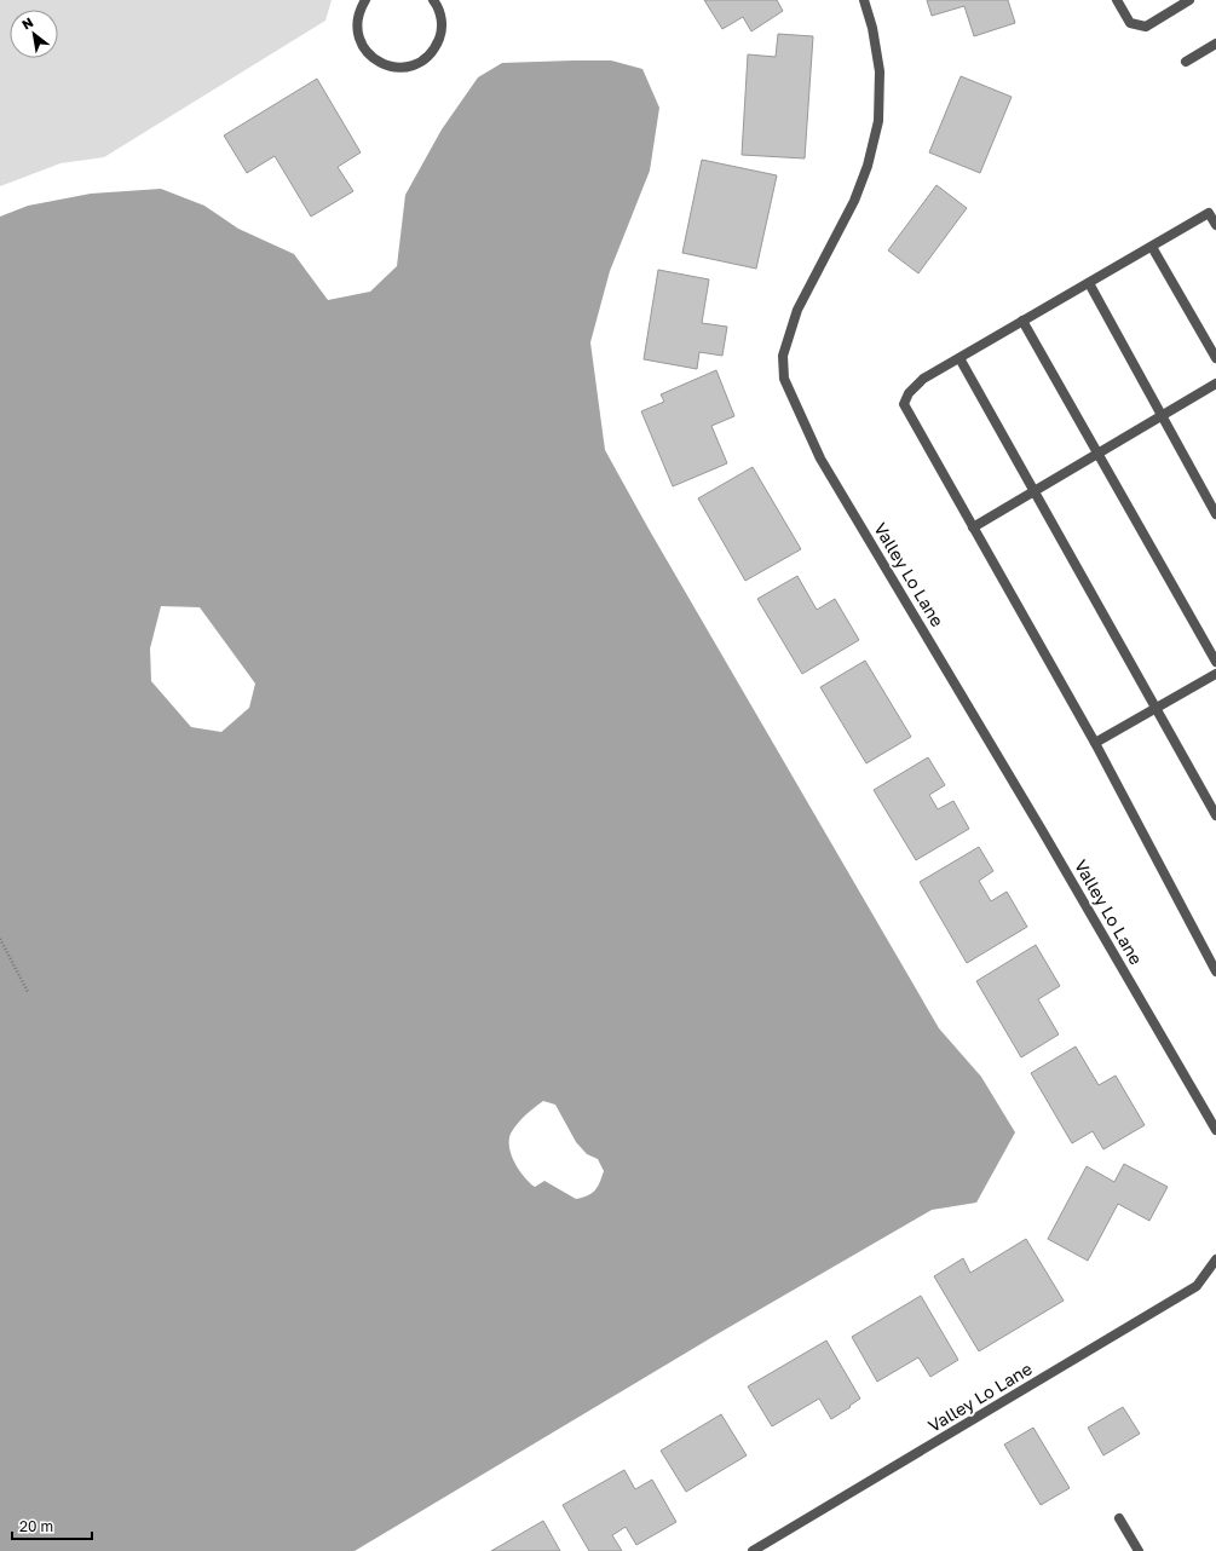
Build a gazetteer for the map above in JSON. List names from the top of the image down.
{
  "streets": {
    "street": ["Valley Lo Lane"]
  },
  "scale_bar": "20 m",
  "north": "top left"
}
